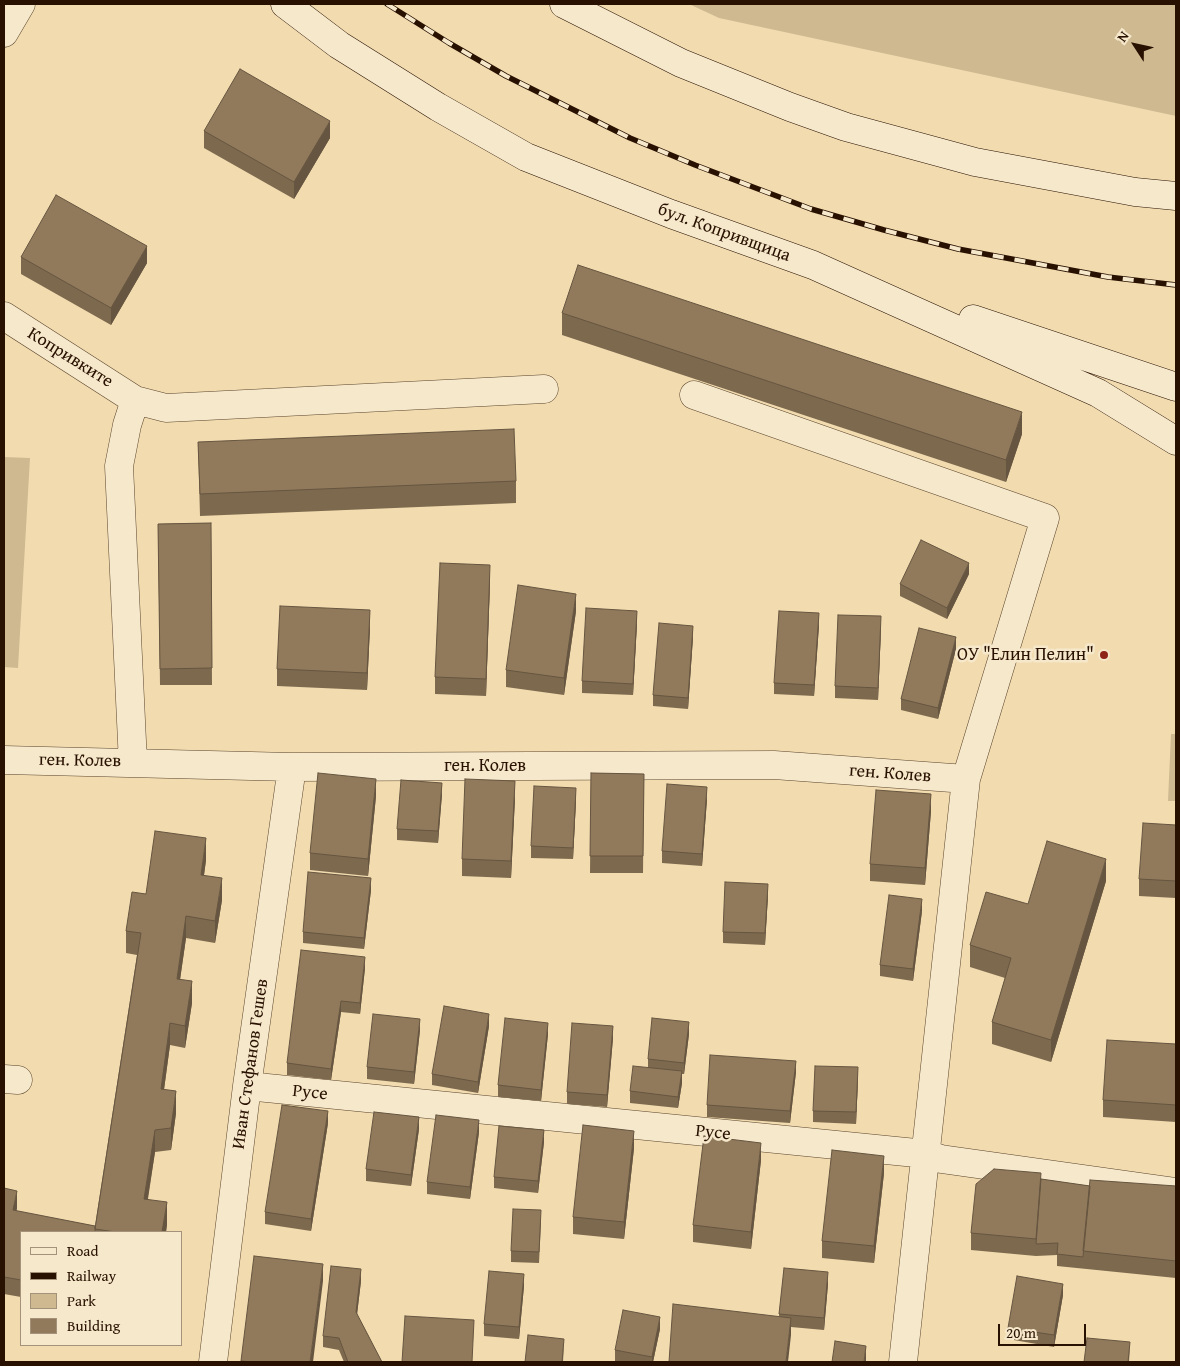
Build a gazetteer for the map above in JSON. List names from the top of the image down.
{
  "streets": {
    "street": [
      "бул. Копривщица",
      "Копривките",
      "ген. Колев",
      "Иван Стефанов Гешев",
      "Русе"
    ]
  },
  "crossings": [
    ["ген. Колев", "Иван Стефанов Гешев"],
    ["Иван Стефанов Гешев", "Русе"]
  ],
  "places": ["ОУ \"Елин Пелин\""],
  "legend": [
    "Road",
    "Railway",
    "Park",
    "Building"
  ],
  "scale_bar": "20 m",
  "north": "top left"
}
